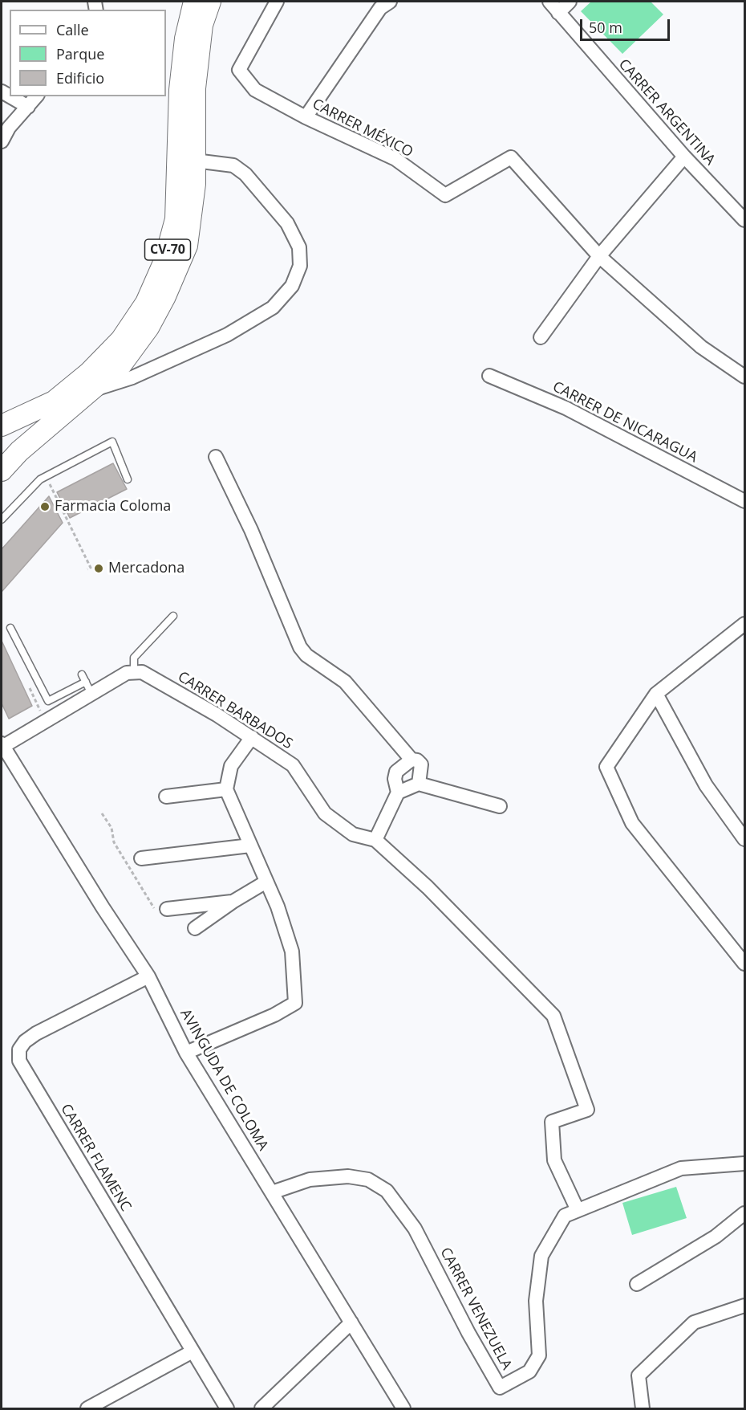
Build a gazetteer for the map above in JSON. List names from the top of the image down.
{
  "streets": {
    "main road": ["CV-70"],
    "street": [
      "CARRER ARGENTINA",
      "CARRER MÉXICO",
      "CARRER DE NICARAGUA",
      "CARRER BARBADOS",
      "AVINGUDA DE COLOMA",
      "CARRER FLAMENC",
      "CARRER VENEZUELA"
    ]
  },
  "crossings": [
    ["AVINGUDA DE COLOMA", "CARRER FLAMENC"],
    ["AVINGUDA DE COLOMA", "CARRER VENEZUELA"]
  ],
  "places": ["Farmacia Coloma", "Mercadona"],
  "legend": ["Calle", "Parque", "Edificio"],
  "scale_bar": "50 m"
}
